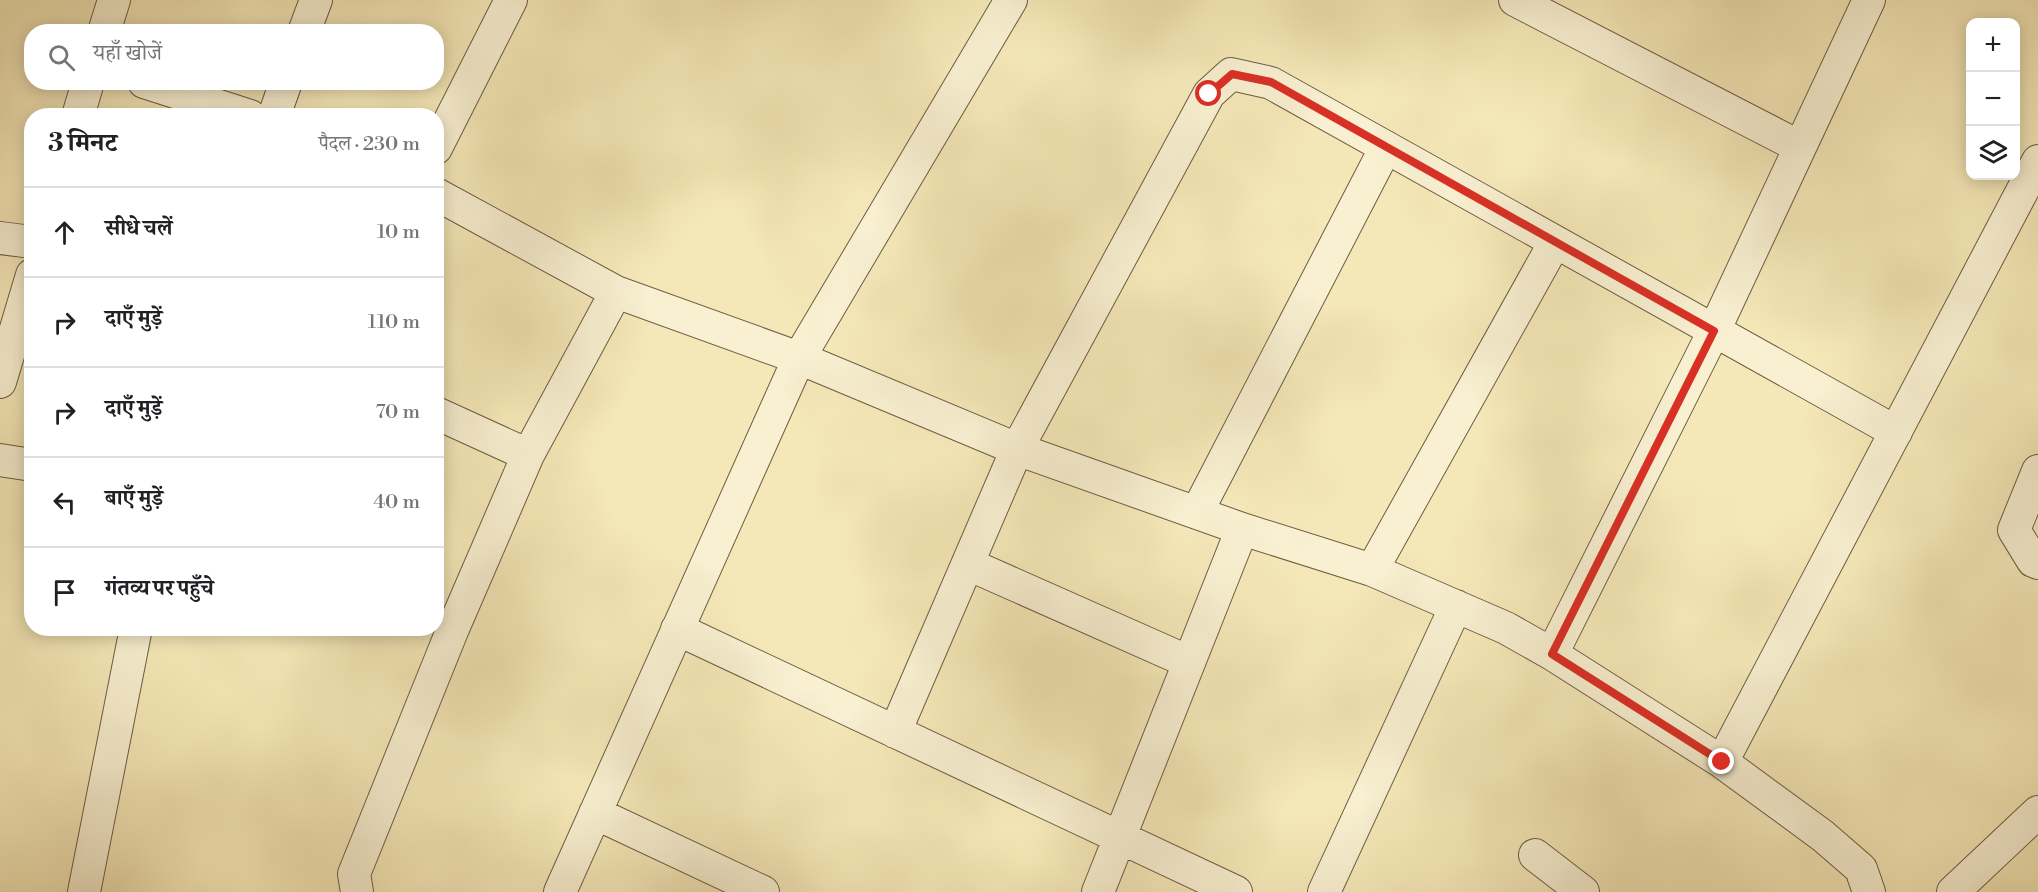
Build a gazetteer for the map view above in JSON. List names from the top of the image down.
{
  "page": {
    "map_buttons": ["+", "−"],
    "search": "यहाँ खोजें",
    "heading": ["3 मिनट", "पैदल · 230 m"],
    "list": [
      ["सीधे चलें", "10 m"],
      ["दाएँ मुड़ें", "110 m"],
      ["दाएँ मुड़ें", "70 m"],
      ["बाएँ मुड़ें", "40 m"],
      "गंतव्य पर पहुँचे"
    ]
  }
}
